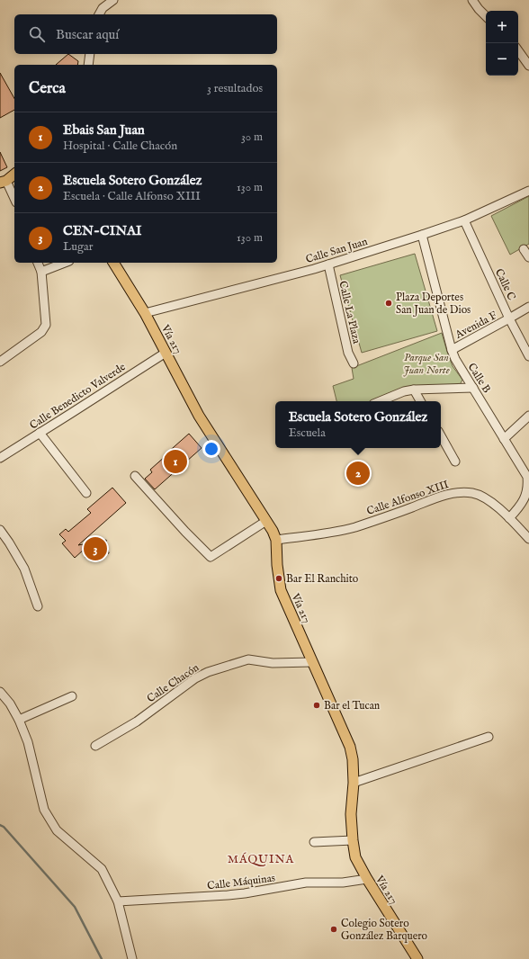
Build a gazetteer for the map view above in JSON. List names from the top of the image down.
{
  "streets": {
    "main road": ["Vía 217"],
    "street": [
      "Calle San Juan",
      "Calle C",
      "Calle La Plaza",
      "Avenida F",
      "Calle B",
      "Calle Benedicto Valverde",
      "Calle Alfonso XIII",
      "Calle Chacón",
      "Calle Máquinas"
    ]
  },
  "crossings": [
    ["Calle San Juan", "Calle C"],
    ["Calle San Juan", "Calle La Plaza"],
    ["Calle San Juan", "Vía 217"],
    ["Calle San Juan", "Calle B"],
    ["Calle C", "Avenida F"],
    ["Avenida F", "Calle B"],
    ["Vía 217", "Calle Benedicto Valverde"],
    ["Vía 217", "Calle Alfonso XIII"],
    ["Vía 217", "Calle Chacón"],
    ["Vía 217", "Calle Máquinas"],
    ["Calle B", "Calle Alfonso XIII"]
  ],
  "districts": ["MÁQUINA"],
  "parks": ["Parque San Juan Norte"],
  "places": [
    "Plaza Deportes San Juan de Dios",
    "Bar El Ranchito",
    "Bar el Tucan",
    "Colegio Sotero González Barquero"
  ],
  "page": {
    "map_buttons": ["+", "−"],
    "search": "Buscar aquí",
    "heading": ["Cerca", "3 resultados"],
    "list": [
      {
        "mark": "1",
        "name": "Ebais San Juan",
        "note": "Hospital · Calle Chacón",
        "value": "30 m"
      },
      {
        "mark": "2",
        "name": "Escuela Sotero González",
        "note": "Escuela · Calle Alfonso XIII",
        "value": "130 m"
      },
      {
        "mark": "3",
        "name": "CEN-CINAI",
        "note": "Lugar",
        "value": "130 m"
      }
    ],
    "popup": ["Escuela Sotero González", "Escuela"],
    "pins": ["1", "2", "3"]
  }
}
